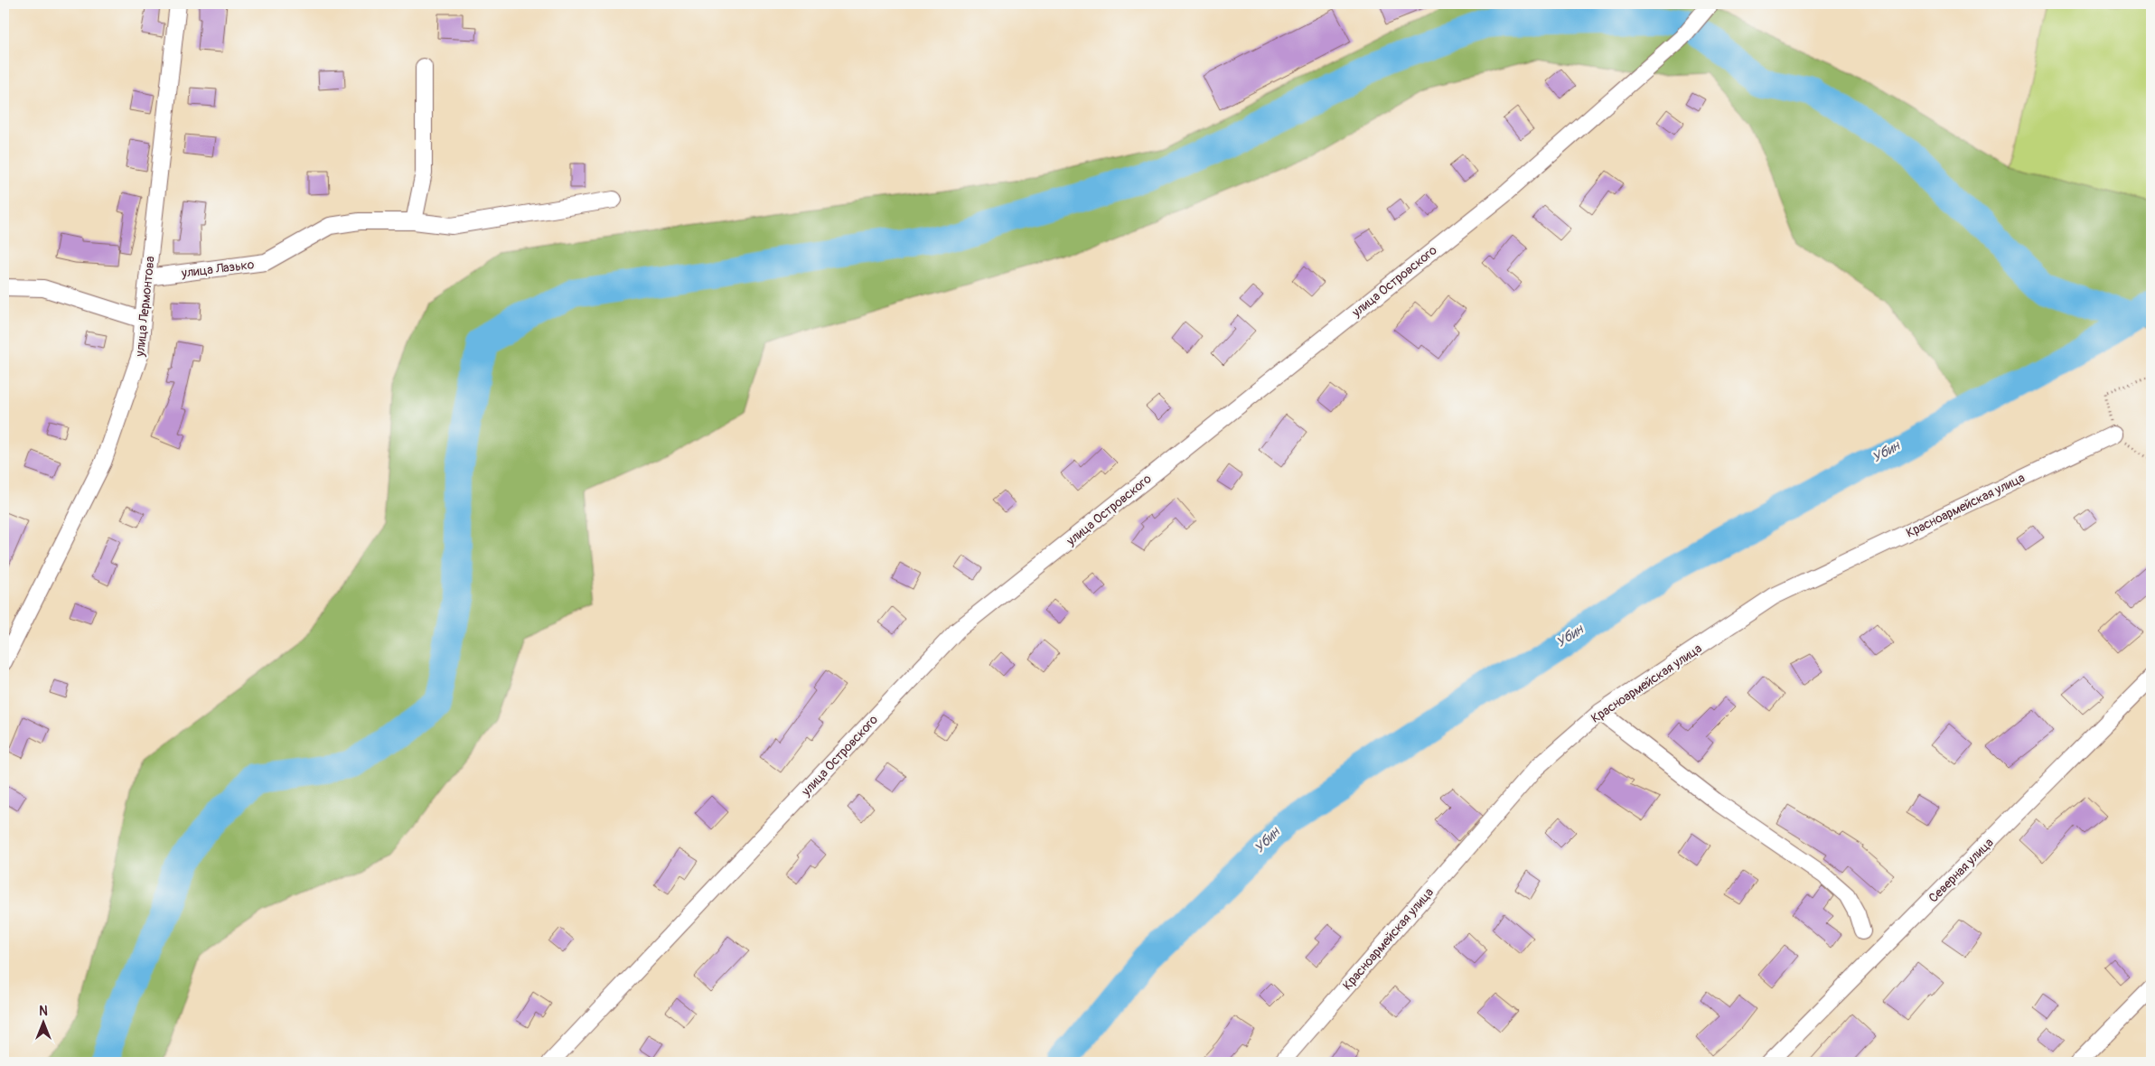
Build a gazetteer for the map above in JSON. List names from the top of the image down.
{
  "streets": {
    "street": [
      "улица Лазько",
      "улица Островского",
      "улица Лермонтова",
      "Красноармейская улица",
      "Северная улица"
    ]
  },
  "crossings": [
    ["улица Лазько", "улица Лермонтова"]
  ],
  "water": ["Убин"],
  "north": "top"
}
